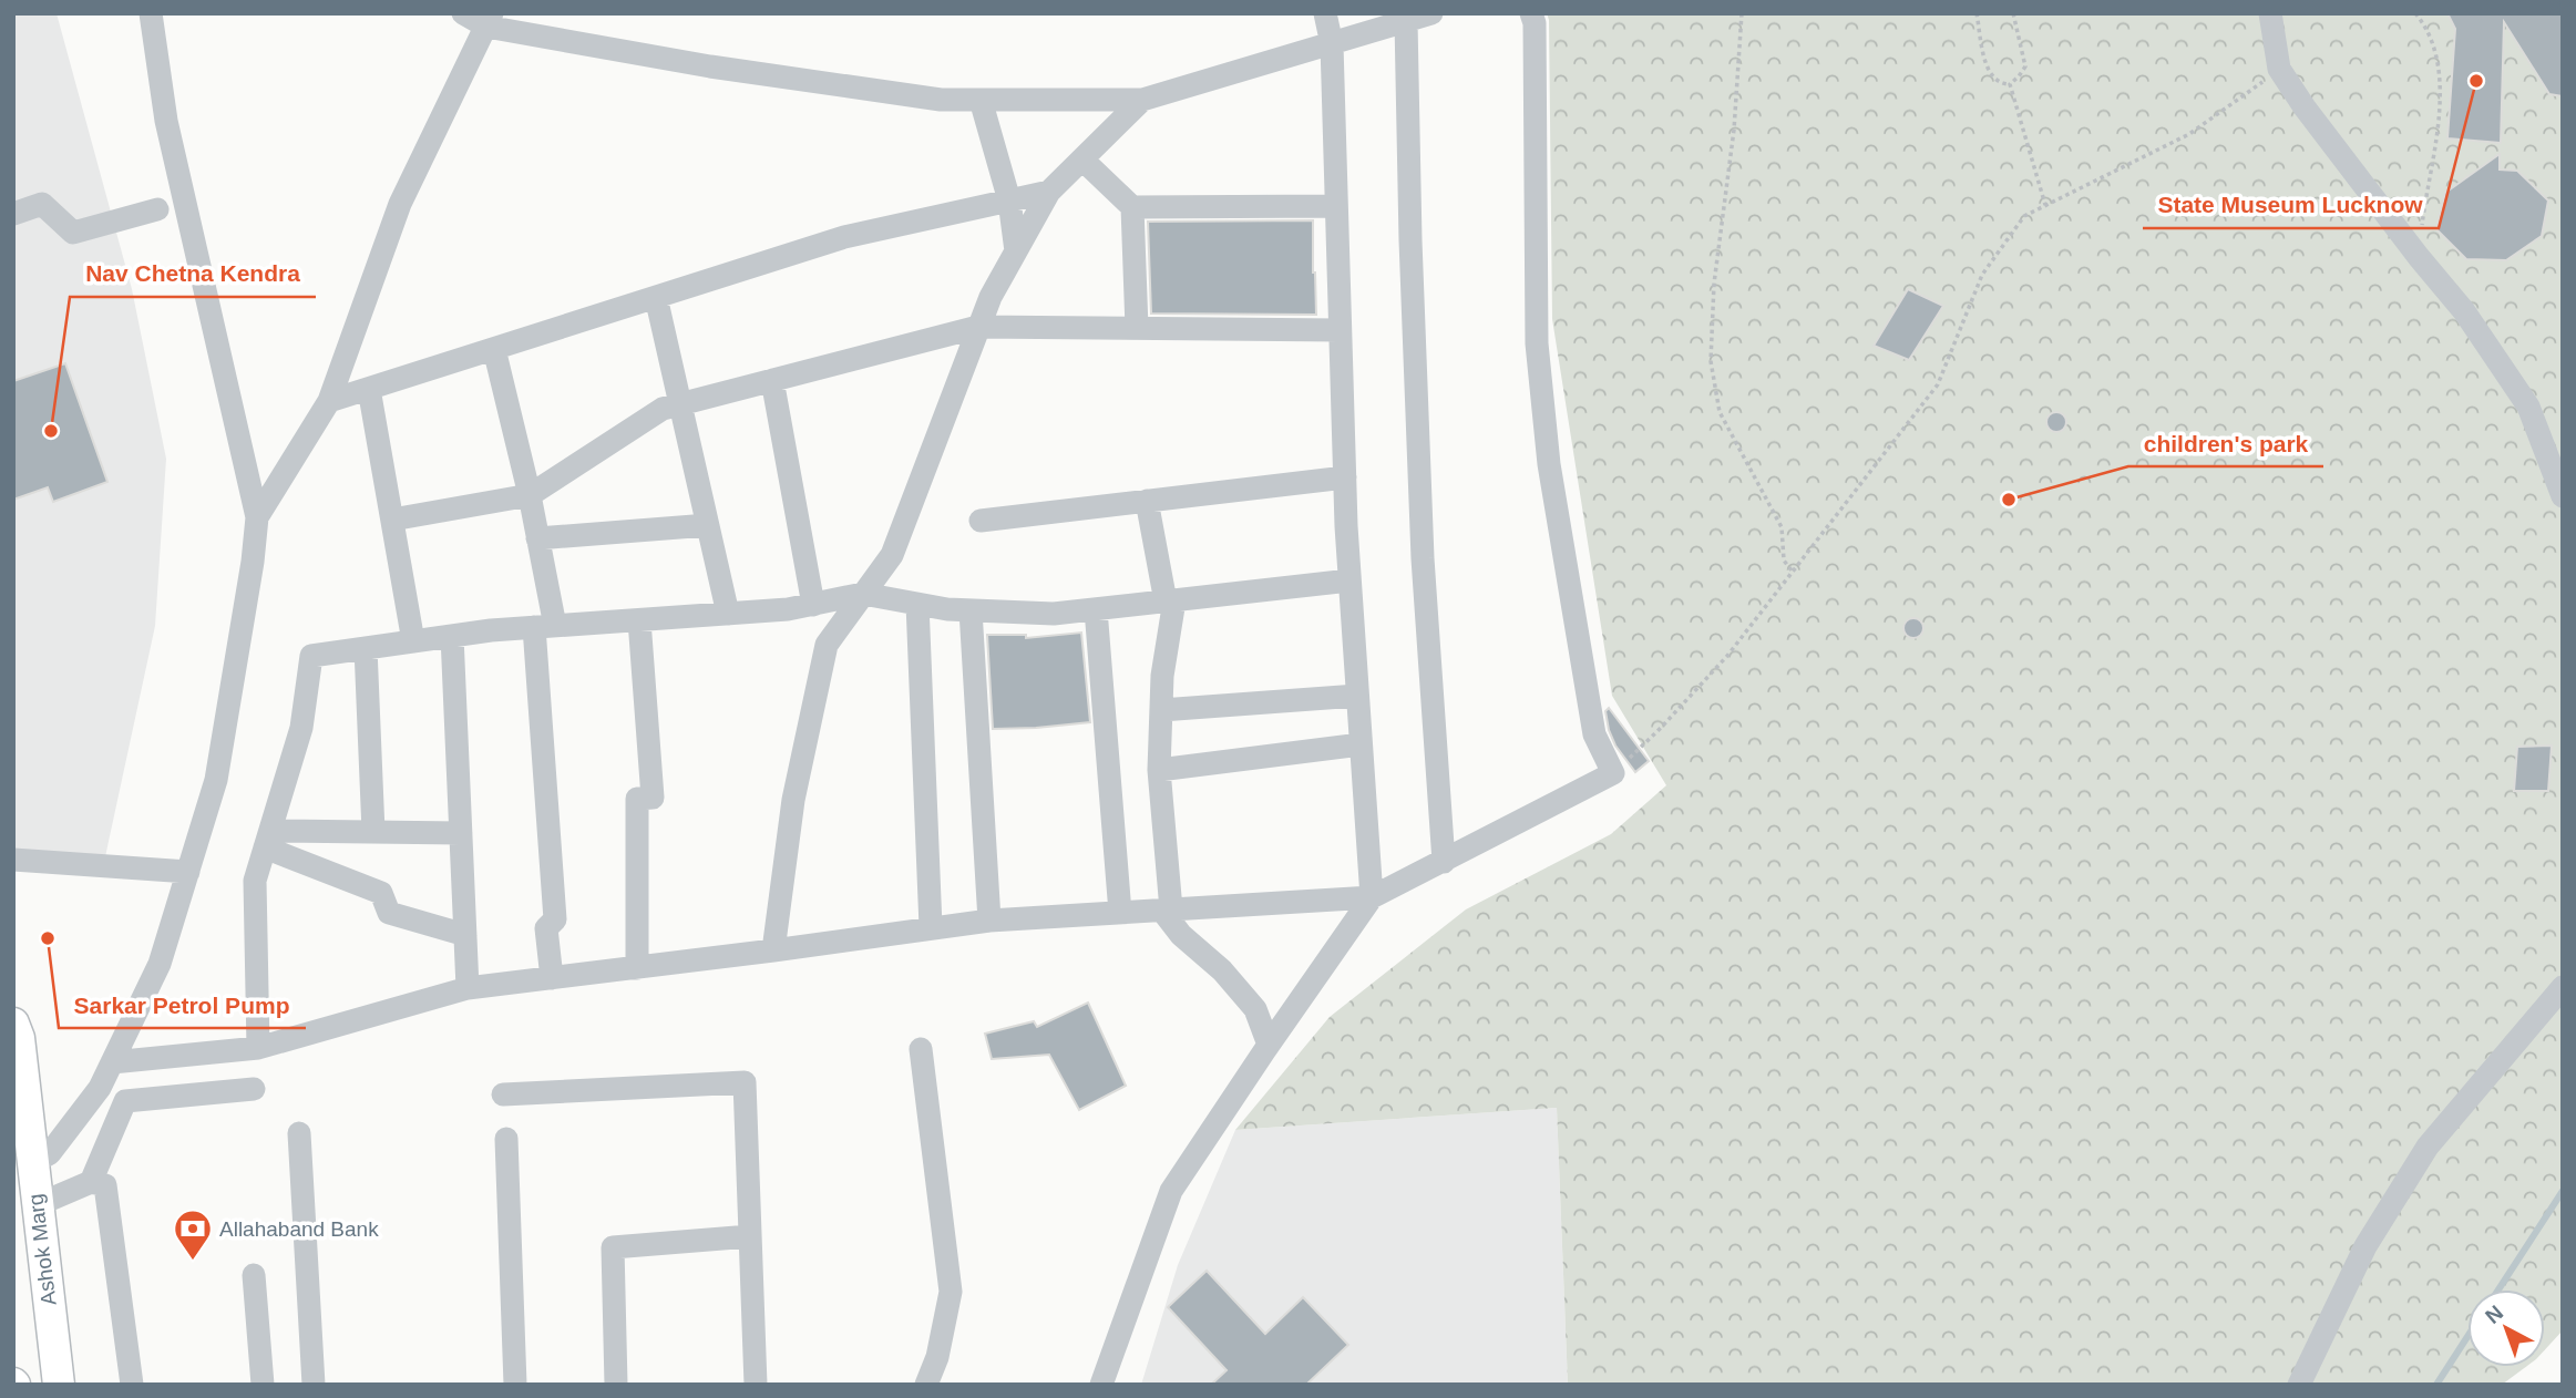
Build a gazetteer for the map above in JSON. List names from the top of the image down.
{
  "streets": {
    "main road": ["Ashok Marg"]
  },
  "places": {
    "other": [
      "State Museum Lucknow",
      "Nav Chetna Kendra",
      "children's park",
      "Sarkar Petrol Pump"
    ],
    "bank": ["Allahaband Bank"]
  },
  "north": "top left"
}
